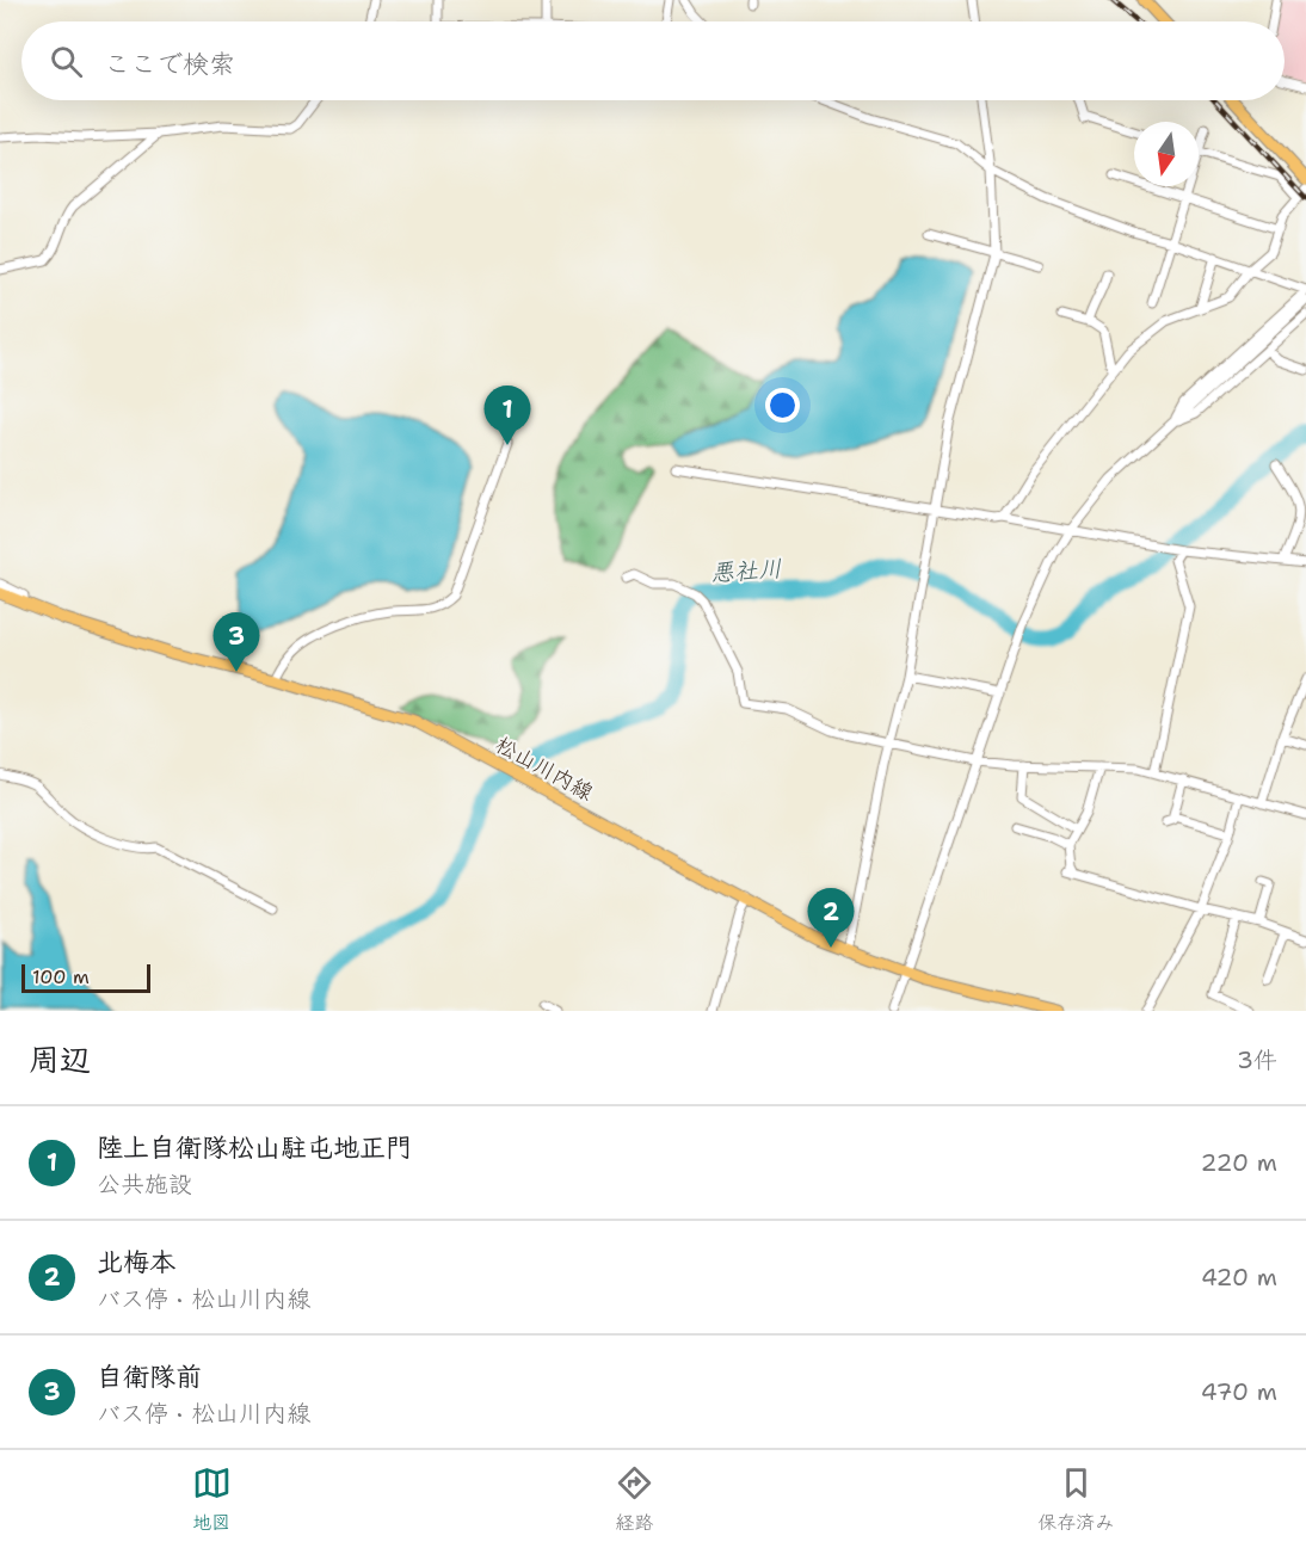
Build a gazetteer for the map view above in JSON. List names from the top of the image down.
{
  "streets": {
    "main road": ["松山川内線"]
  },
  "water": ["悪社川"],
  "scale_bar": "100 m",
  "north": "bottom",
  "page": {
    "search": "ここで検索",
    "pins": ["1", "3", "2"],
    "scale": "100 m",
    "heading": ["周辺", "3件"],
    "list": [
      {
        "mark": "1",
        "name": "陸上自衛隊松山駐屯地正門",
        "note": "公共施設",
        "value": "220 m"
      },
      {
        "mark": "2",
        "name": "北梅本",
        "note": "バス停 · 松山川内線",
        "value": "420 m"
      },
      {
        "mark": "3",
        "name": "自衛隊前",
        "note": "バス停 · 松山川内線",
        "value": "470 m"
      }
    ],
    "nav": ["地図", "経路", "保存済み"]
  }
}
